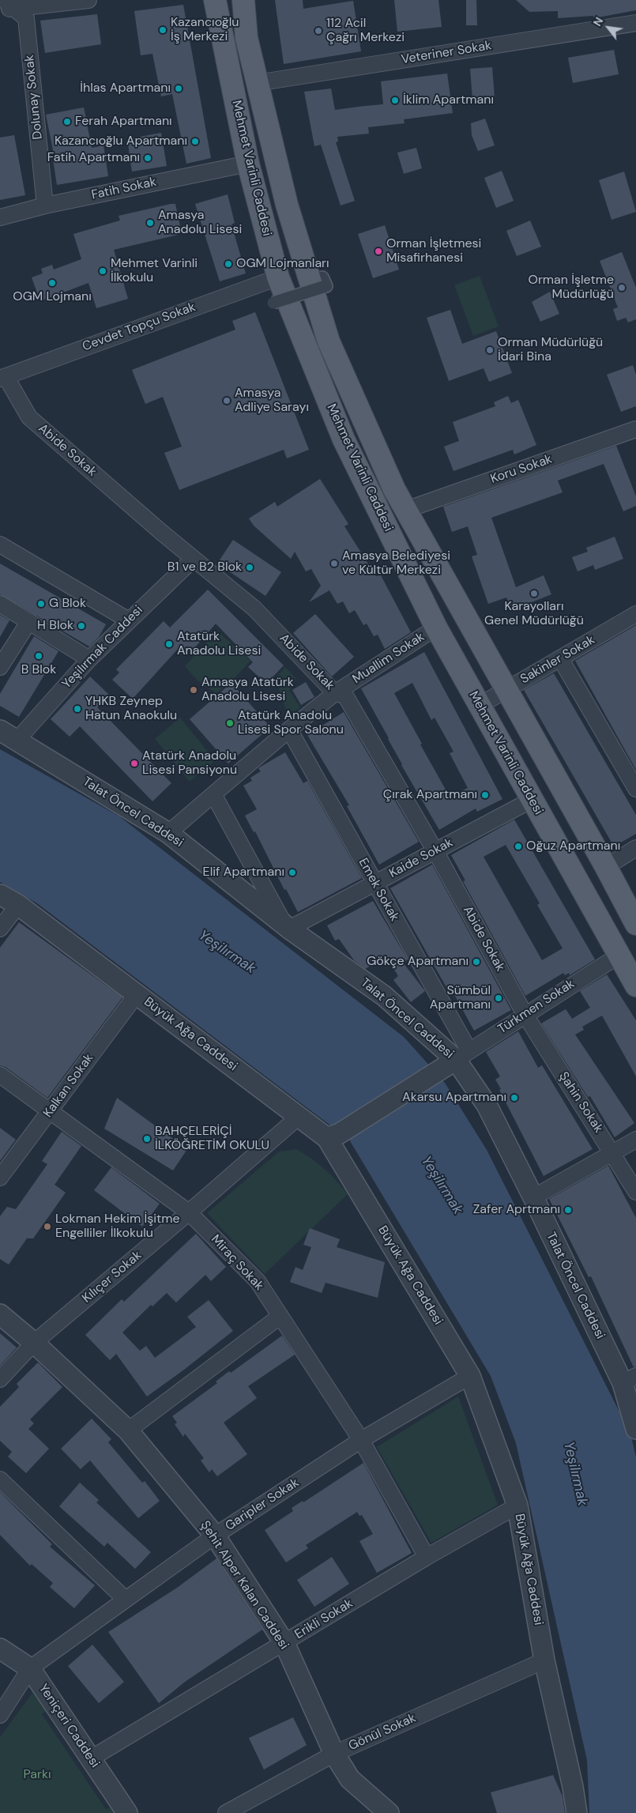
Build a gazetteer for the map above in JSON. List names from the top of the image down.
{
  "streets": {
    "main road": ["Mehmet Varinli Caddesi"],
    "street": [
      "Veteriner Sokak",
      "Dolunay Sokak",
      "Fatih Sokak",
      "Cevdet Topçu Sokak",
      "Abide Sokak",
      "Koru Sokak",
      "Yeşilırmak Caddesi",
      "Muallim Sokak",
      "Sakinler Sokak",
      "Talat Öncel Caddesi",
      "Kaide Sokak",
      "Emek Sokak",
      "Türkmen Sokak",
      "Büyük Ağa Caddesi",
      "Kalkan Sokak",
      "Şahin Sokak",
      "Miraç Sokak",
      "Kılıçer Sokak",
      "Garipler Sokak",
      "Şehit Alper Kalan Caddesi",
      "Erikli Sokak",
      "Yeniçeri Caddesi",
      "Gönül Sokak"
    ]
  },
  "crossings": [
    ["Veteriner Sokak", "Mehmet Varinli Caddesi"],
    ["Dolunay Sokak", "Fatih Sokak"],
    ["Mehmet Varinli Caddesi", "Fatih Sokak"],
    ["Mehmet Varinli Caddesi", "Cevdet Topçu Sokak"],
    ["Mehmet Varinli Caddesi", "Koru Sokak"],
    ["Mehmet Varinli Caddesi", "Muallim Sokak"],
    ["Mehmet Varinli Caddesi", "Sakinler Sokak"],
    ["Mehmet Varinli Caddesi", "Kaide Sokak"],
    ["Mehmet Varinli Caddesi", "Türkmen Sokak"],
    ["Cevdet Topçu Sokak", "Abide Sokak"],
    ["Abide Sokak", "Yeşilırmak Caddesi"],
    ["Abide Sokak", "Muallim Sokak"],
    ["Abide Sokak", "Kaide Sokak"],
    ["Abide Sokak", "Türkmen Sokak"],
    ["Abide Sokak", "Şahin Sokak"],
    ["Yeşilırmak Caddesi", "Talat Öncel Caddesi"],
    ["Muallim Sokak", "Talat Öncel Caddesi"],
    ["Muallim Sokak", "Emek Sokak"],
    ["Talat Öncel Caddesi", "Kaide Sokak"],
    ["Talat Öncel Caddesi", "Emek Sokak"],
    ["Talat Öncel Caddesi", "Türkmen Sokak"],
    ["Kaide Sokak", "Emek Sokak"],
    ["Emek Sokak", "Türkmen Sokak"],
    ["Türkmen Sokak", "Şahin Sokak"],
    ["Büyük Ağa Caddesi", "Kalkan Sokak"],
    ["Büyük Ağa Caddesi", "Kılıçer Sokak"],
    ["Büyük Ağa Caddesi", "Garipler Sokak"],
    ["Büyük Ağa Caddesi", "Erikli Sokak"],
    ["Büyük Ağa Caddesi", "Gönül Sokak"],
    ["Kalkan Sokak", "Miraç Sokak"],
    ["Miraç Sokak", "Kılıçer Sokak"],
    ["Miraç Sokak", "Garipler Sokak"],
    ["Miraç Sokak", "Erikli Sokak"],
    ["Kılıçer Sokak", "Şehit Alper Kalan Caddesi"],
    ["Garipler Sokak", "Şehit Alper Kalan Caddesi"],
    ["Garipler Sokak", "Yeniçeri Caddesi"],
    ["Şehit Alper Kalan Caddesi", "Erikli Sokak"],
    ["Şehit Alper Kalan Caddesi", "Gönül Sokak"],
    ["Erikli Sokak", "Yeniçeri Caddesi"]
  ],
  "water": ["Yeşilırmak"],
  "parks": ["Parkı"],
  "places": [
    "Kazancıoğlu İş Merkezi",
    "112 Acil Çağrı Merkezi",
    "İhlas Apartmanı",
    "İklim Apartmanı",
    "Ferah Apartmanı",
    "Kazancıoğlu Apartmanı",
    "Fatih Apartmanı",
    "Amasya Anadolu Lisesi",
    "Orman İşletmesi Misafirhanesi",
    "OGM Lojmanları",
    "Mehmet Varinli İlkokulu",
    "OGM Lojmanı",
    "Orman İşletme Müdürlüğü",
    "Orman Müdürlüğü İdari Bina",
    "Amasya Adliye Sarayı",
    "Amasya Belediyesi ve Kültür Merkezi",
    "B1 ve B2 Blok",
    "Karayolları Genel Müdürlüğü",
    "G Blok",
    "H Blok",
    "Atatürk Anadolu Lisesi",
    "B Blok",
    "Amasya Atatürk Anadolu Lisesi",
    "YHKB Zeynep Hatun Anaokulu",
    "Atatürk Anadolu Lisesi Spor Salonu",
    "Atatürk Anadolu Lisesi Pansiyonu",
    "Çırak Apartmanı",
    "Oğuz Apartmanı",
    "Elif Apartmanı",
    "Gökçe Apartmanı",
    "Sümbül Apartmanı",
    "Akarsu Apartmanı",
    "BAHÇELERİÇİ İLKÖĞRETİM OKULU",
    "Zafer Aprtmanı",
    "Lokman Hekim İşitme Engelliler İlkokulu"
  ],
  "north": "top left"
}
